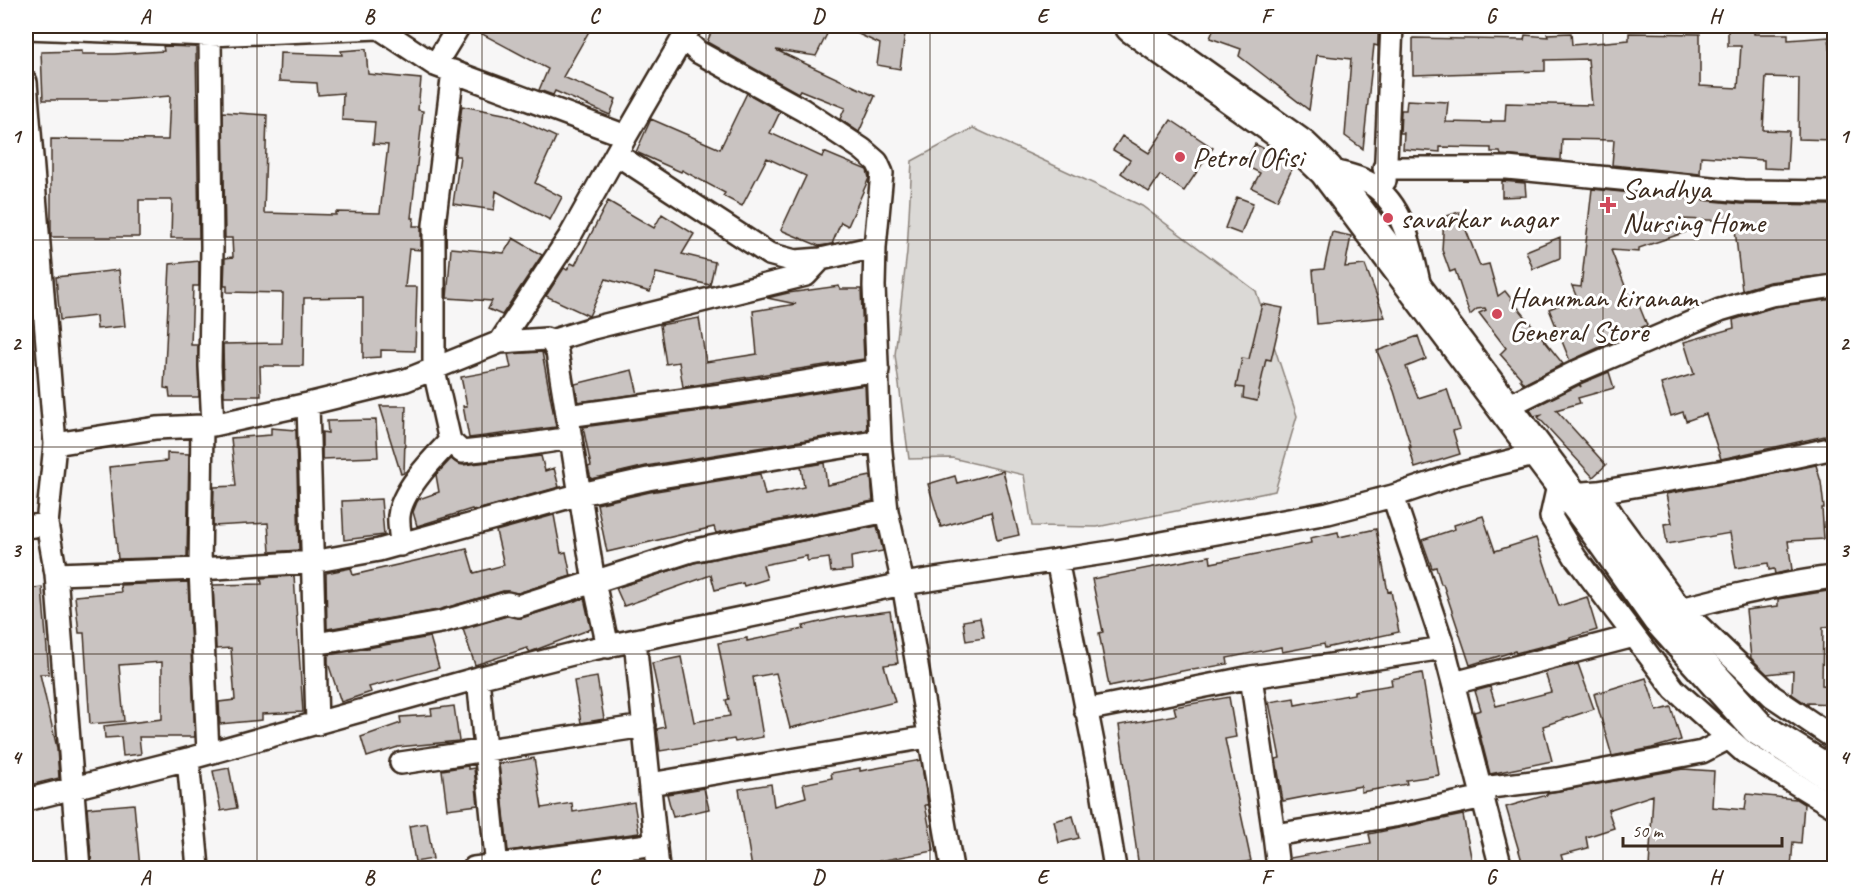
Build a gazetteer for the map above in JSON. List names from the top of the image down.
{
  "places": {
    "other": ["Petrol Ofisi", "savarkar nagar", "Hanuman kiranam General Store"],
    "health": ["Sandhya Nursing Home"]
  },
  "scale_bar": "50 m",
  "grid": {
    "columns": [
      "A",
      "B",
      "C",
      "D",
      "E",
      "F",
      "G",
      "H"
    ],
    "rows": [
      "1",
      "2",
      "3",
      "4"
    ]
  }
}
